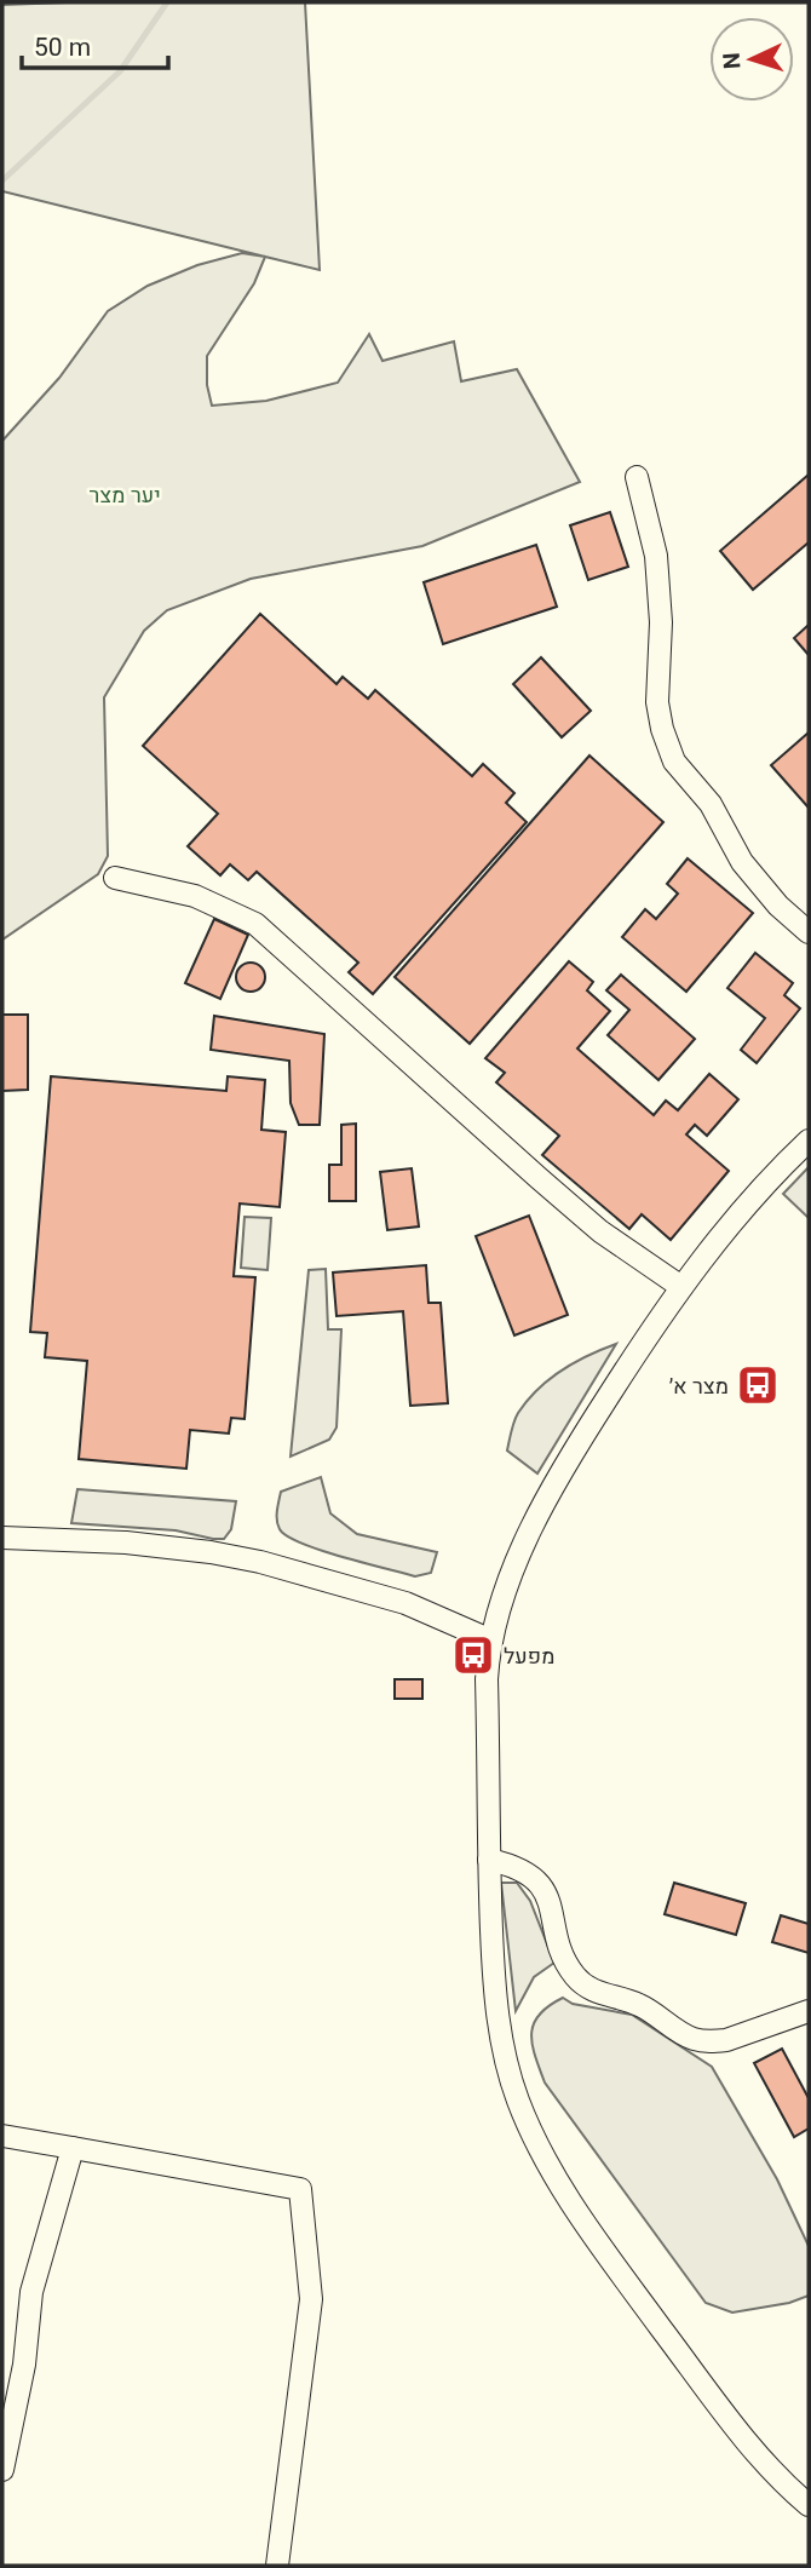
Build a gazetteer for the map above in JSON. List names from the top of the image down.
{
  "parks": ["יער מצר"],
  "places": {
    "bus stop": ["מצר א׳", "מפעל"]
  },
  "scale_bar": "50 m",
  "north": "left"
}
